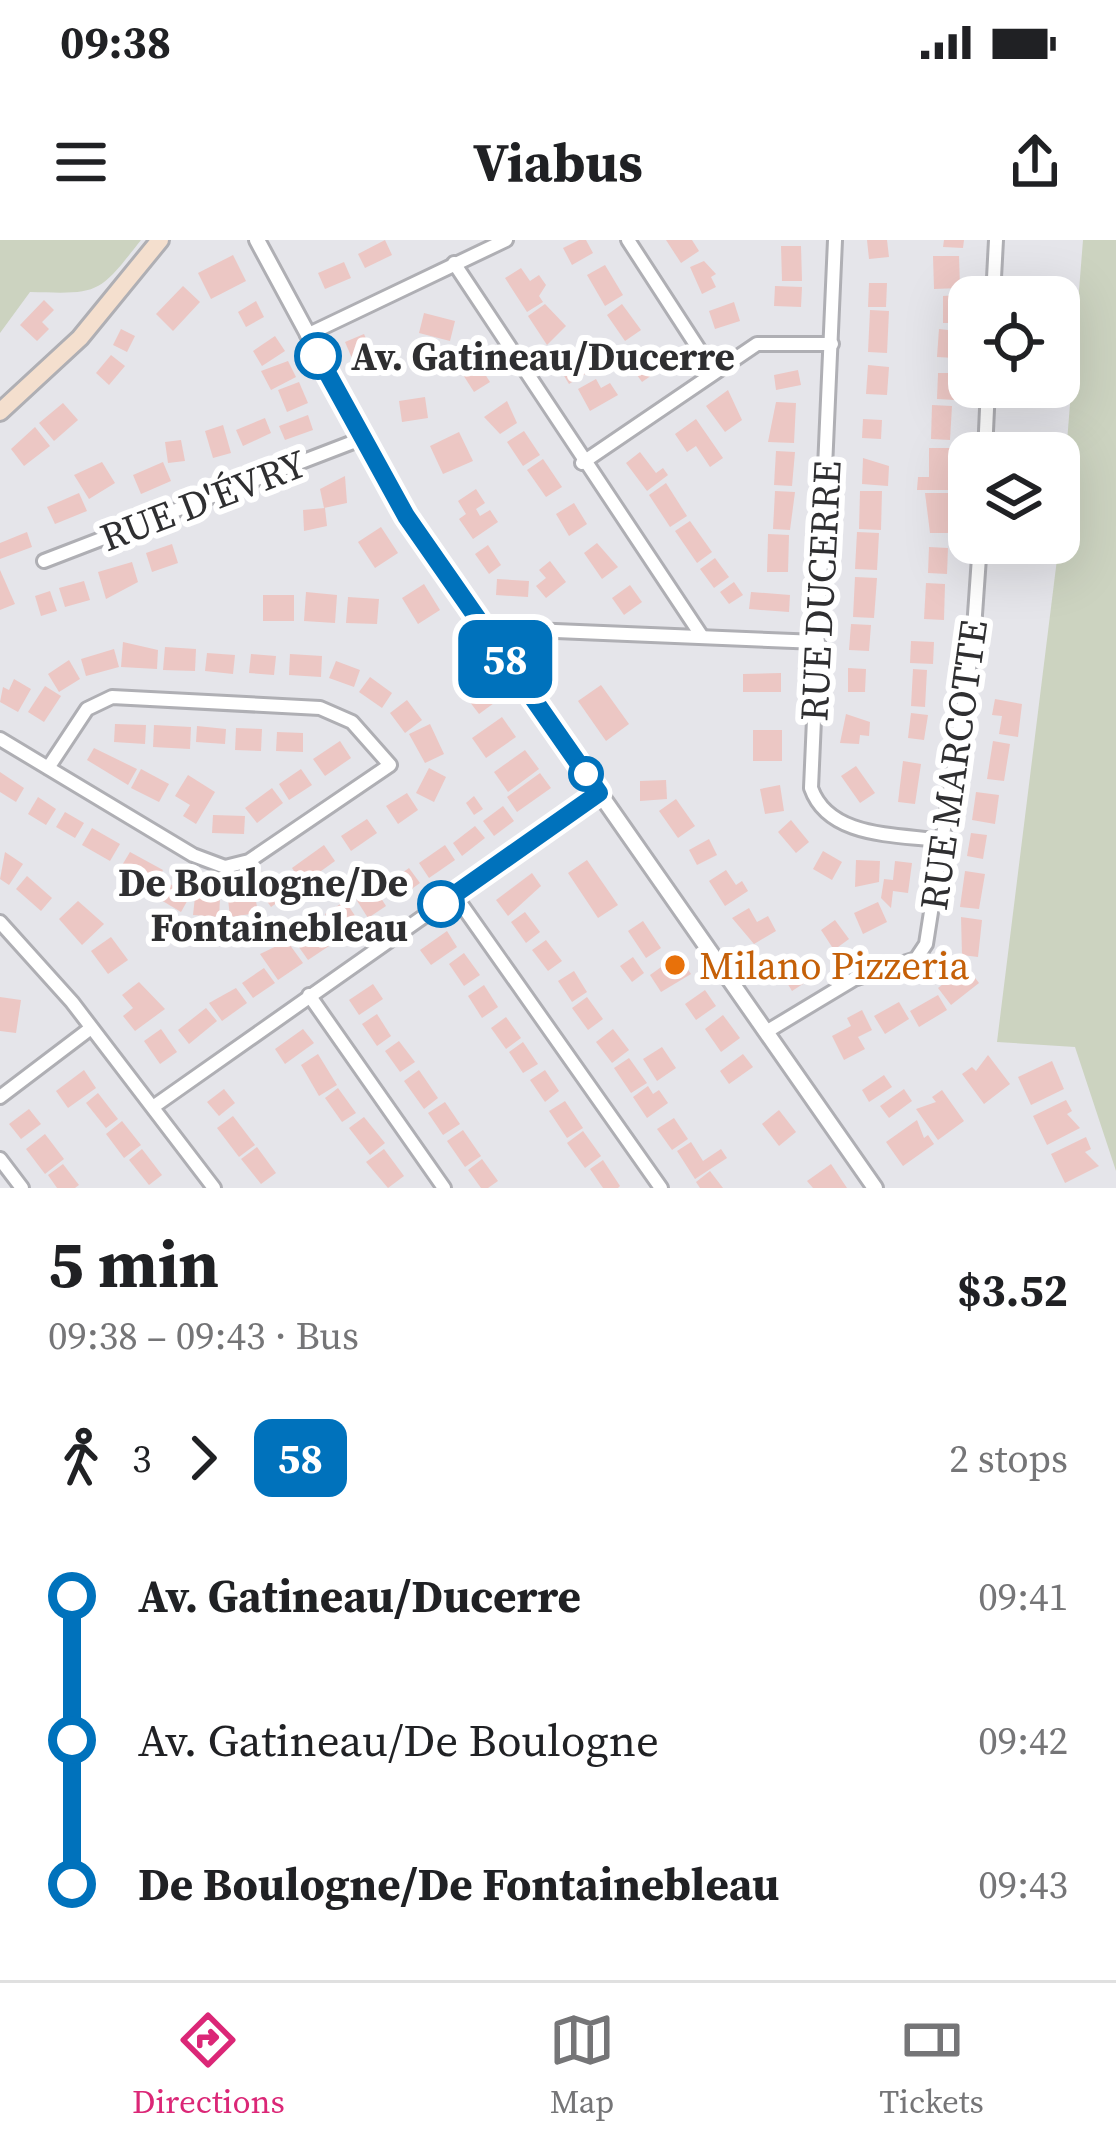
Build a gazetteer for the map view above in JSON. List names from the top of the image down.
{
  "streets": {
    "street": ["RUE D'ÉVRY", "RUE DUCERRE", "RUE MARCOTTE"]
  },
  "crossings": [
    ["RUE DUCERRE", "RUE MARCOTTE"]
  ],
  "places": ["Av. Gatineau/Ducerre", "De Boulogne/De Fontainebleau", "Milano Pizzeria"],
  "lines": ["bus line 58"],
  "page": {
    "status": "09:38",
    "header": "Viabus",
    "on_map": "58",
    "heading": ["5 min", "09:38 – 09:43 · Bus", "$3.52"],
    "legs": ["3", "58", "2 stops"],
    "list": [
      {
        "name": "Av. Gatineau/Ducerre",
        "value": "09:41"
      },
      {
        "name": "Av. Gatineau/De Boulogne",
        "value": "09:42"
      },
      {
        "name": "De Boulogne/De Fontainebleau",
        "value": "09:43"
      }
    ],
    "tabs": ["Directions", "Map", "Tickets"]
  }
}
